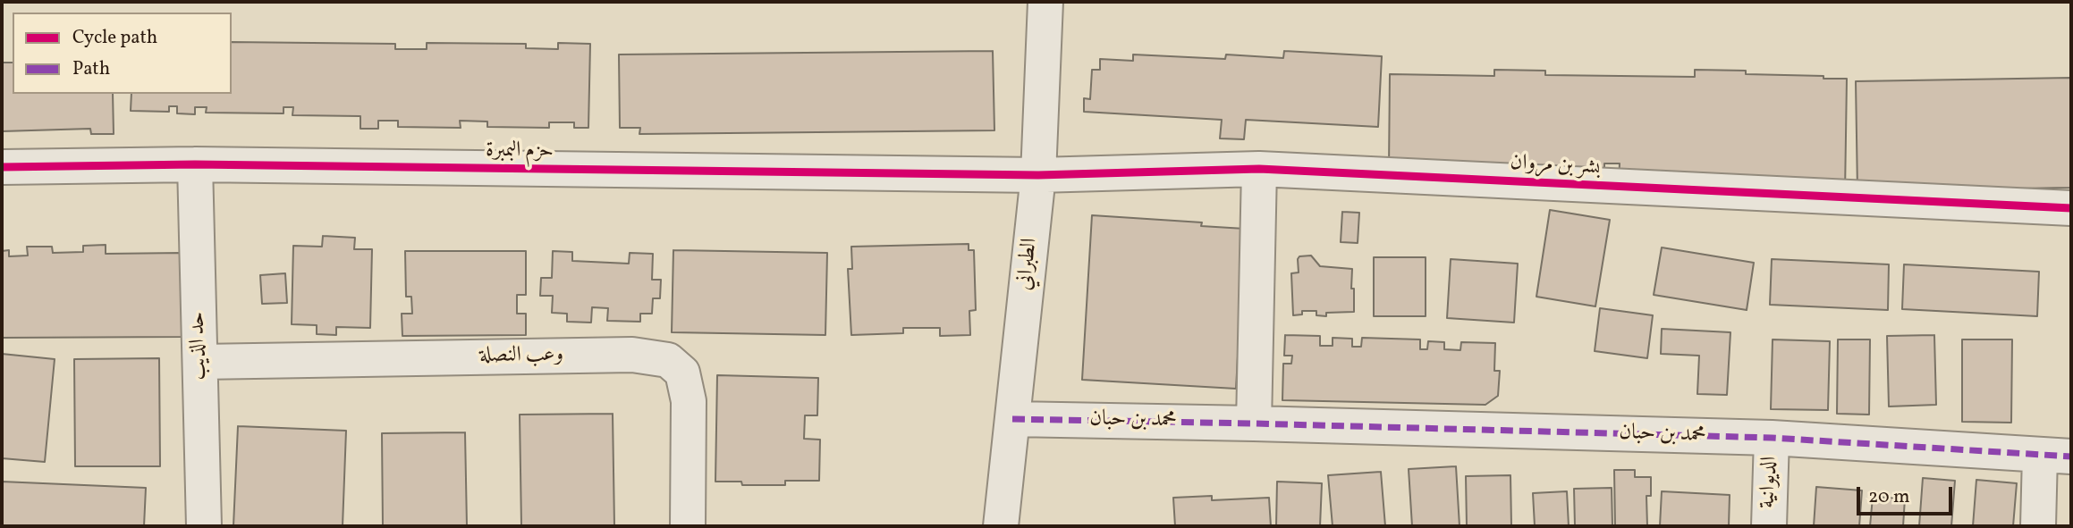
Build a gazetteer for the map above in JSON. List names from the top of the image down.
{
  "streets": {
    "street": [
      "حزم البمبرة",
      "بشر بن مروان",
      "الطبراني",
      "حد الذيب",
      "وعب النصلة",
      "محمد بن حبان",
      "الديوانية"
    ]
  },
  "crossings": [
    ["حزم البمبرة", "بشر بن مروان"],
    ["حزم البمبرة", "الطبراني"],
    ["حزم البمبرة", "حد الذيب"],
    ["بشر بن مروان", "الطبراني"],
    ["الطبراني", "محمد بن حبان"],
    ["حد الذيب", "وعب النصلة"],
    ["محمد بن حبان", "الديوانية"]
  ],
  "legend": ["Cycle path", "Path"],
  "scale_bar": "20 m"
}
